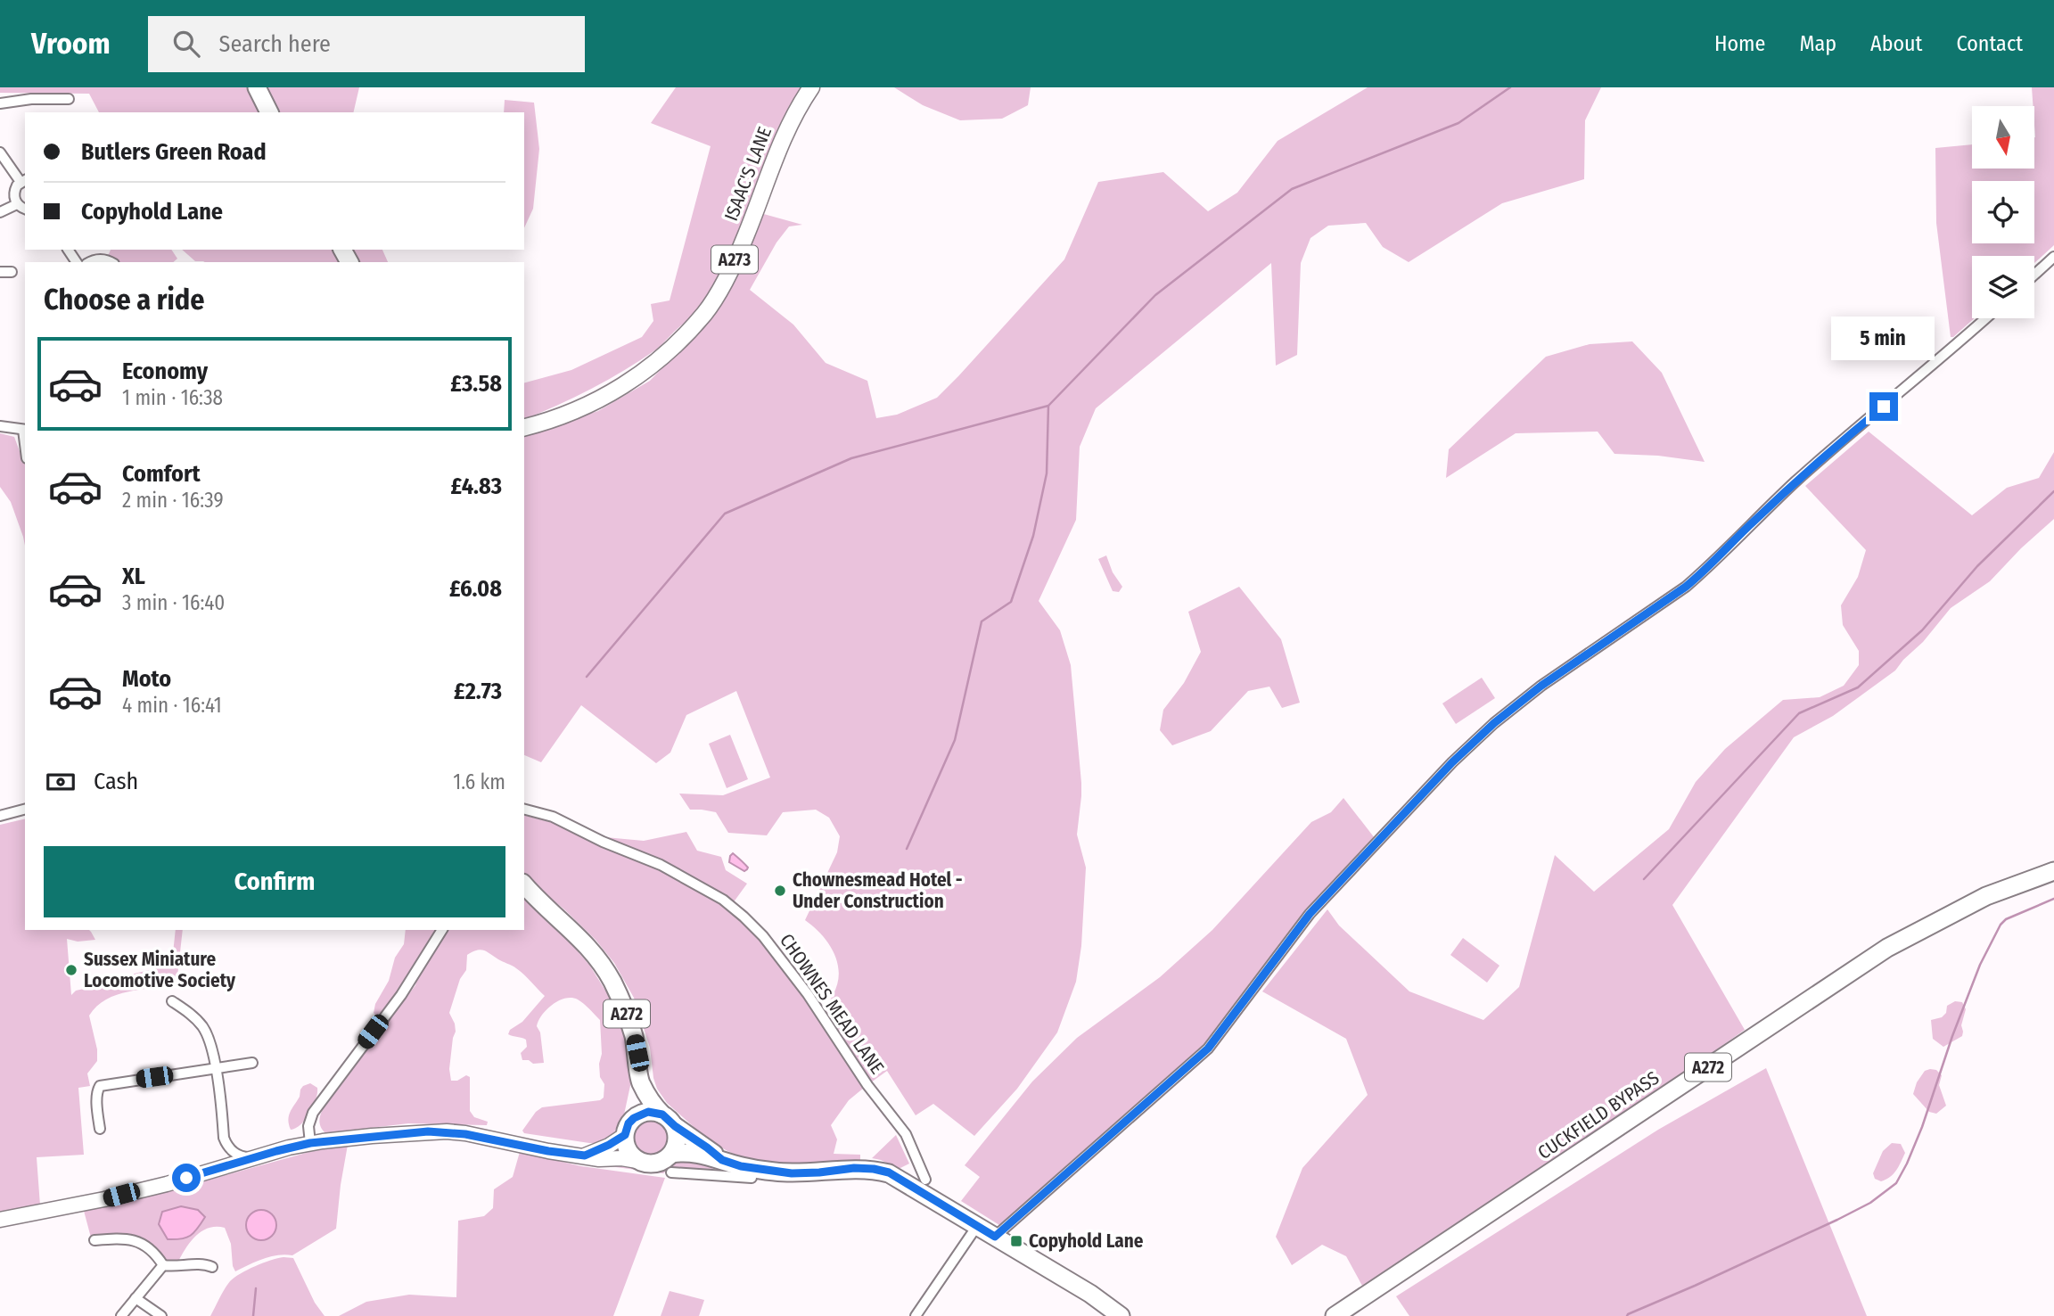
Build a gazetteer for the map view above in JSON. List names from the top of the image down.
{
  "streets": {
    "highway": ["A272", "CUCKFIELD BYPASS"],
    "main road": ["ISAAC'S LANE", "A273"],
    "street": ["CHOWNES MEAD LANE"]
  },
  "places": {
    "other": ["Chownesmead Hotel - Under Construction", "Sussex Miniature Locomotive Society"],
    "transit": ["Copyhold Lane"]
  },
  "north": "bottom",
  "page": {
    "header": "Vroom",
    "search": "Search here",
    "nav": [
      "Home",
      "Map",
      "About",
      "Contact"
    ],
    "banner": ["Butlers Green Road", "Copyhold Lane"],
    "heading": "Choose a ride",
    "bubble": "5 min",
    "list": [
      {
        "name": "Economy",
        "note": "1 min · 16:38",
        "value": "£3.58"
      },
      {
        "name": "Comfort",
        "note": "2 min · 16:39",
        "value": "£4.83"
      },
      {
        "name": "XL",
        "note": "3 min · 16:40",
        "value": "£6.08"
      },
      {
        "name": "Moto",
        "note": "4 min · 16:41",
        "value": "£2.73"
      }
    ],
    "pay": ["Cash", "1.6 km"],
    "buttons": "Confirm"
  }
}
